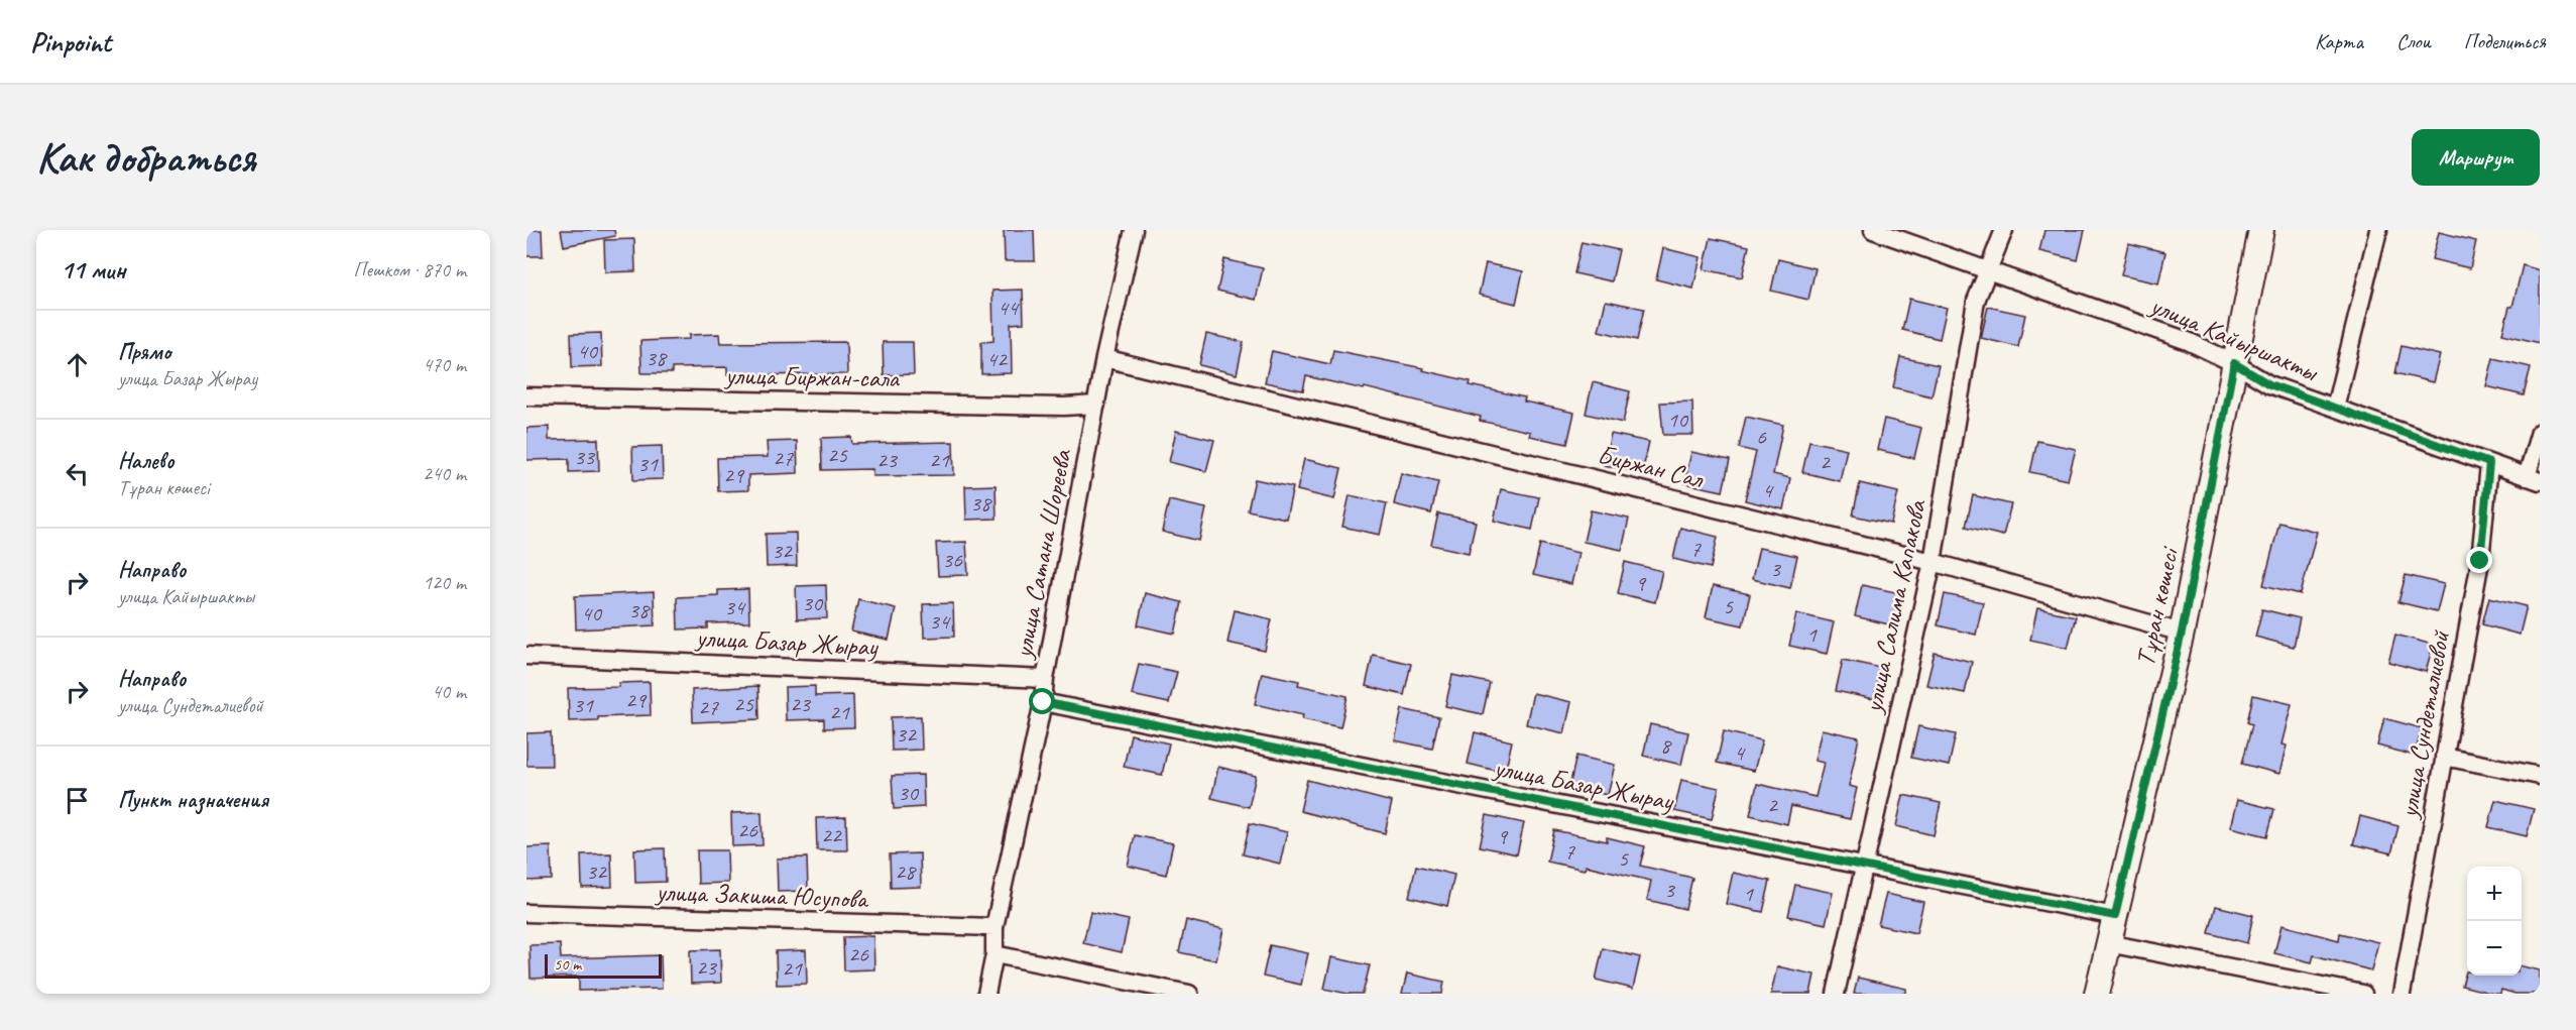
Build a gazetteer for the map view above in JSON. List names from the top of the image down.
{
  "streets": {
    "street": [
      "улица Кайыршакты",
      "улица Биржан-сала",
      "Биржан Сал",
      "улица Сатана Шореева",
      "улица Салима Капакова",
      "Тұран көшесі",
      "улица Базар Жырау",
      "улица Сундеталиевой",
      "улица Закиша Юсупова"
    ]
  },
  "crossings": [
    ["улица Кайыршакты", "улица Салима Капакова"],
    ["улица Кайыршакты", "Тұран көшесі"],
    ["улица Кайыршакты", "улица Сундеталиевой"],
    ["улица Биржан-сала", "улица Сатана Шореева"],
    ["Биржан Сал", "улица Сатана Шореева"],
    ["Биржан Сал", "улица Салима Капакова"],
    ["Биржан Сал", "Тұран көшесі"],
    ["улица Сатана Шореева", "улица Базар Жырау"],
    ["улица Сатана Шореева", "улица Закиша Юсупова"],
    ["улица Салима Капакова", "улица Базар Жырау"],
    ["Тұран көшесі", "улица Базар Жырау"]
  ],
  "house_numbers": [
    "44",
    "40",
    "38",
    "42",
    "10",
    "6",
    "25",
    "33",
    "27",
    "23",
    "21",
    "2",
    "31",
    "29",
    "4",
    "38",
    "7",
    "32",
    "36",
    "3",
    "9",
    "30",
    "5",
    "34",
    "38",
    "40",
    "34",
    "1",
    "29",
    "25",
    "23",
    "31",
    "27",
    "21",
    "32",
    "8",
    "4",
    "30",
    "2",
    "26",
    "22",
    "9",
    "7",
    "5",
    "32",
    "28",
    "3",
    "1",
    "26",
    "23",
    "21"
  ],
  "scale_bar": "50 m",
  "page": {
    "header": "Pinpoint",
    "nav": ["Карта", "Слои", "Поделиться"],
    "buttons": "Маршрут",
    "title": "Как добраться",
    "heading": ["11 мин", "Пешком · 870 m"],
    "list": [
      ["Прямо", "улица Базар Жырау", "470 m"],
      ["Налево", "Тұран көшесі", "240 m"],
      ["Направо", "улица Кайыршакты", "120 m"],
      ["Направо", "улица Сундеталиевой", "40 m"],
      "Пункт назначения"
    ],
    "map_buttons": ["+", "−"],
    "scale": "50 m"
  }
}
